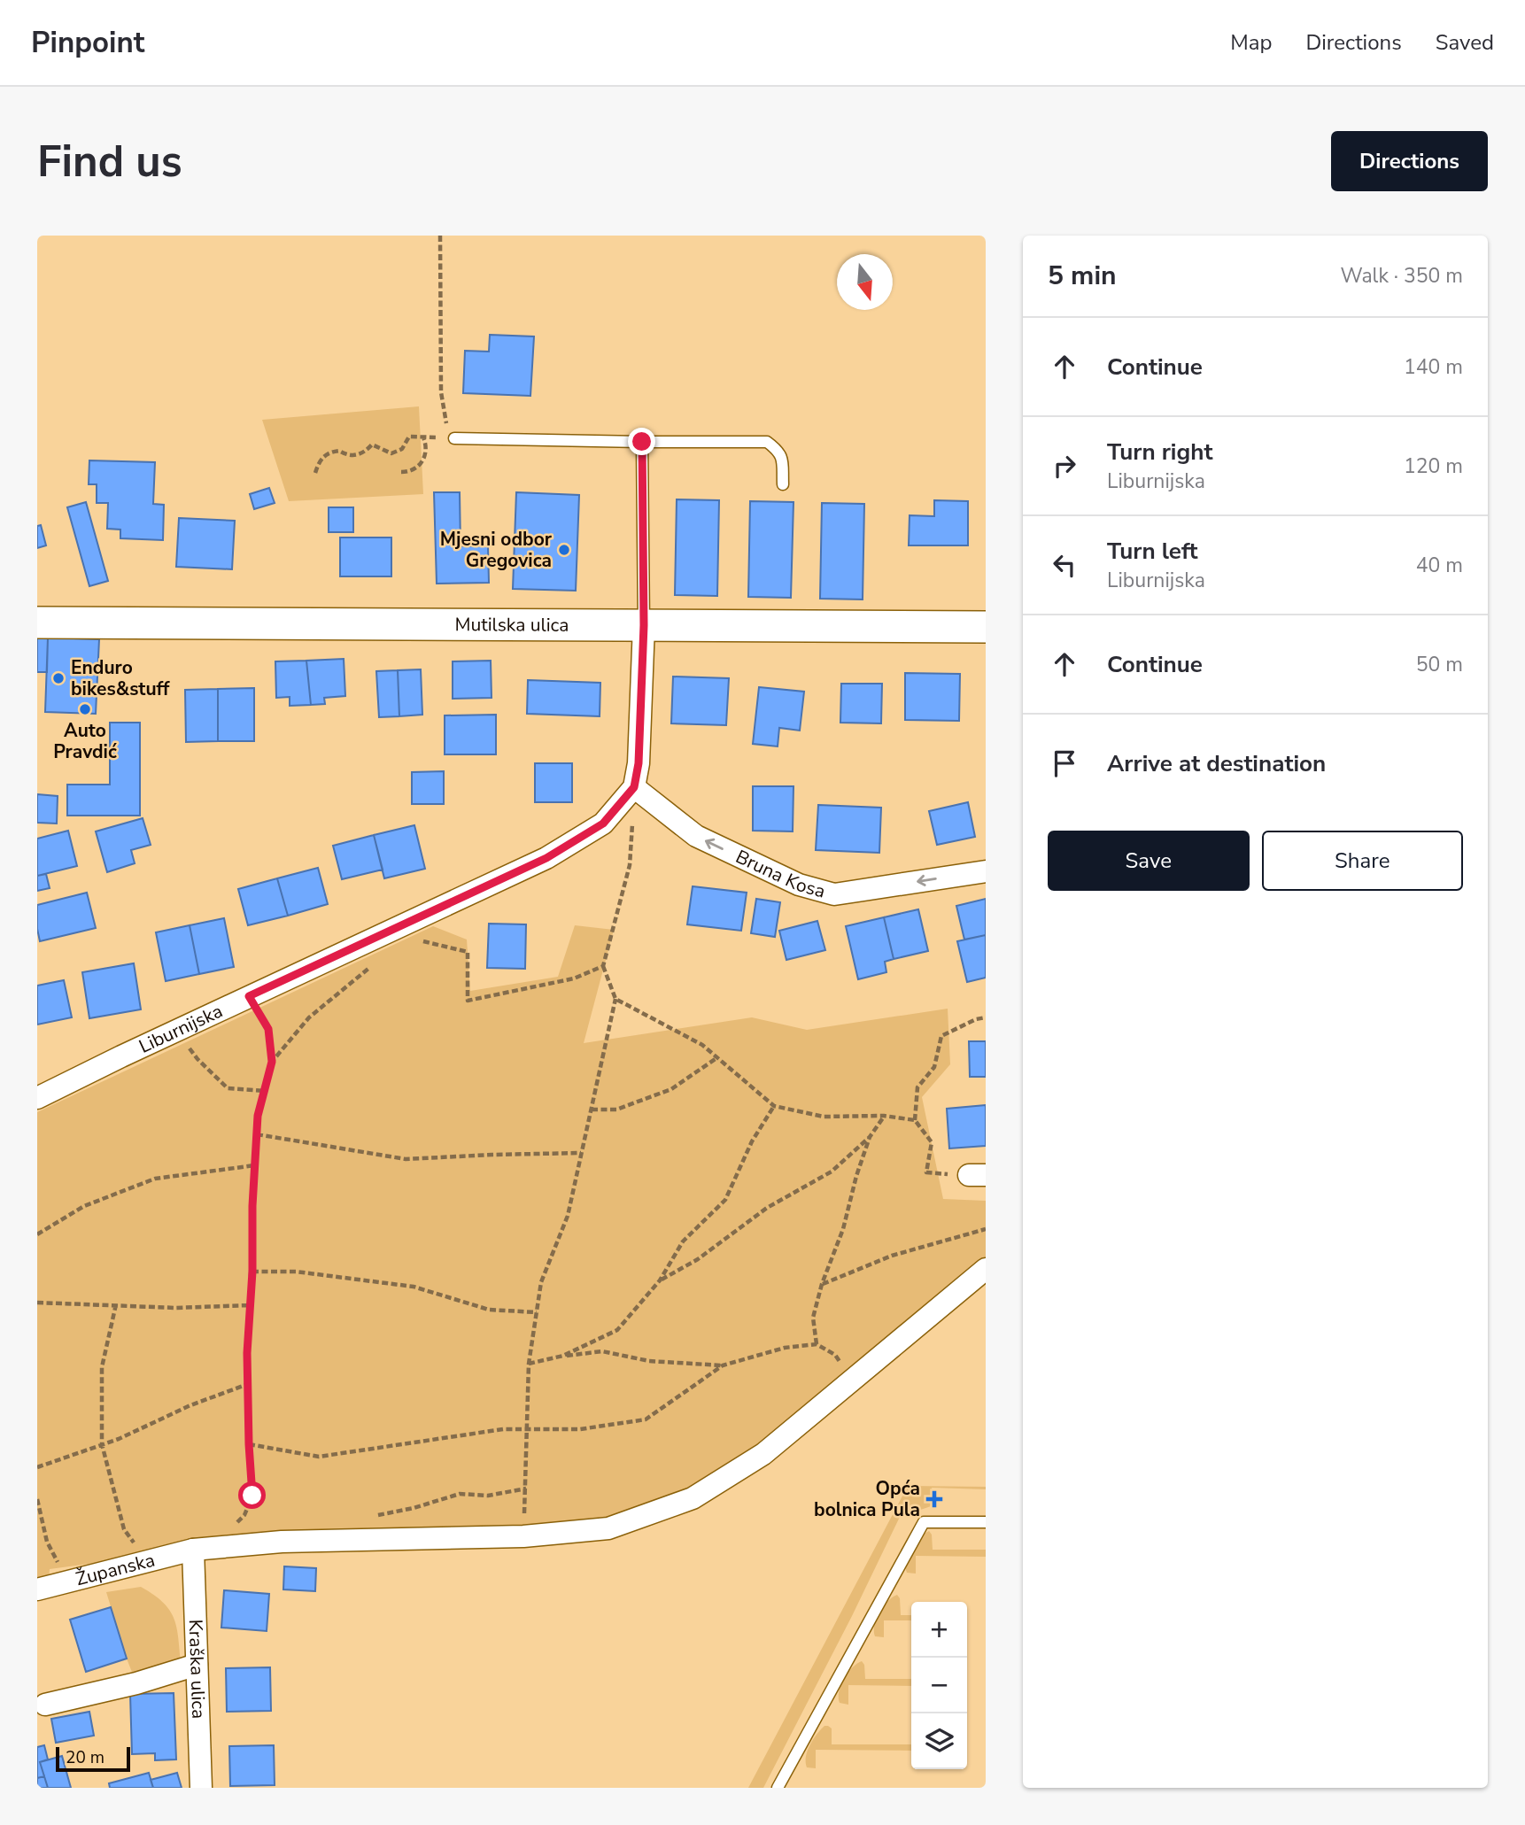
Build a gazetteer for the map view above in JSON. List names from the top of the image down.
{
  "streets": {
    "main road": ["Mutilska ulica"],
    "street": [
      "Bruna Kosa",
      "Liburnijska",
      "Županska",
      "Kraška ulica"
    ]
  },
  "crossings": [
    ["Bruna Kosa", "Liburnijska"],
    ["Županska", "Kraška ulica"]
  ],
  "one_way": ["Bruna Kosa"],
  "places": {
    "other": ["Mjesni odbor Gregovica", "Enduro bikes&stuff", "Auto Pravdić"],
    "health": ["Opća bolnica Pula"]
  },
  "scale_bar": "20 m",
  "north": "bottom",
  "page": {
    "header": "Pinpoint",
    "nav": ["Map", "Directions", "Saved"],
    "buttons": [
      "Directions",
      ["Save", "Share"]
    ],
    "title": "Find us",
    "heading": ["5 min", "Walk · 350 m"],
    "list": [
      ["Continue", "140 m"],
      ["Turn right", "Liburnijska", "120 m"],
      ["Turn left", "Liburnijska", "40 m"],
      ["Continue", "50 m"],
      "Arrive at destination"
    ],
    "map_buttons": ["+", "−"],
    "scale": "20 m"
  }
}
